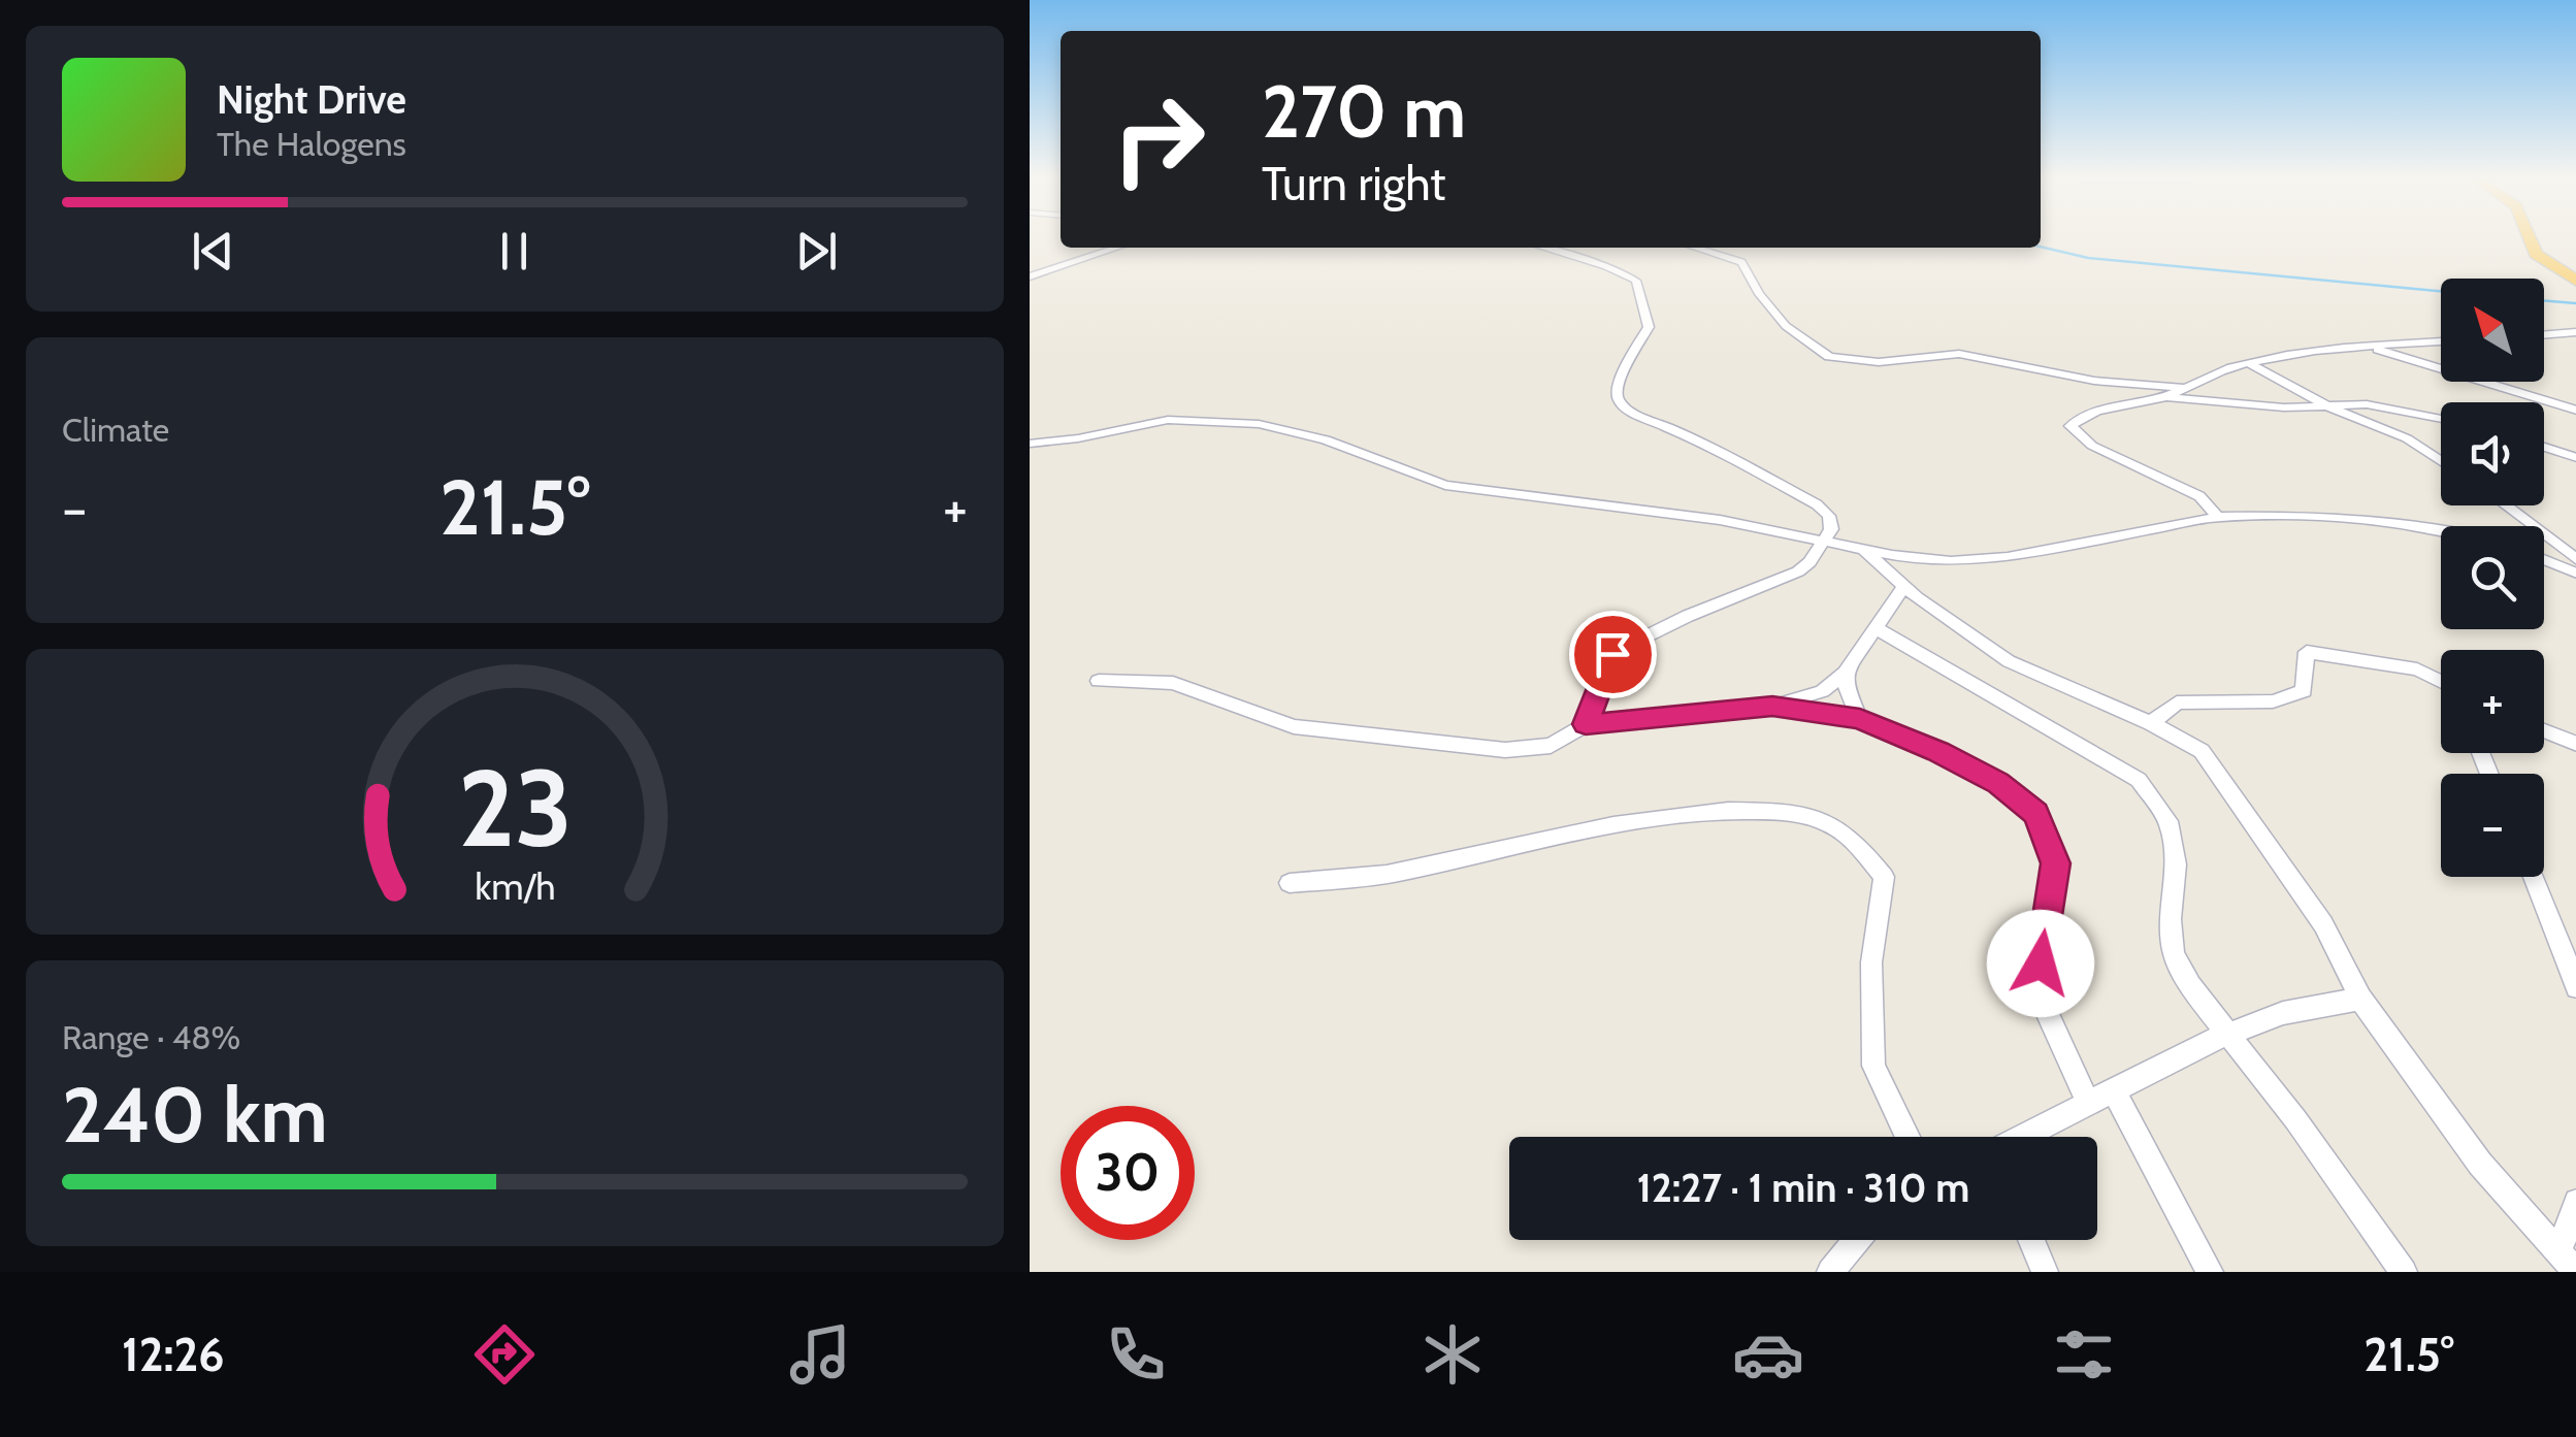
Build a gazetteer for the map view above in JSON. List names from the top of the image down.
{
  "north": "top left",
  "page": {
    "turn": ["270 m", "Turn right"],
    "song": ["Night Drive", "The Halogens"],
    "map_buttons": ["+", "−"],
    "tile": [
      "Climate",
      ["Range · 48%", "240 km"]
    ],
    "heat": ["−", "21.5°", "+"],
    "limit": "30",
    "trip": "12:27 · 1 min · 310 m",
    "tabs": ["12:26", "21.5°"],
    "gauge": ["23", "km/h"]
  }
}
